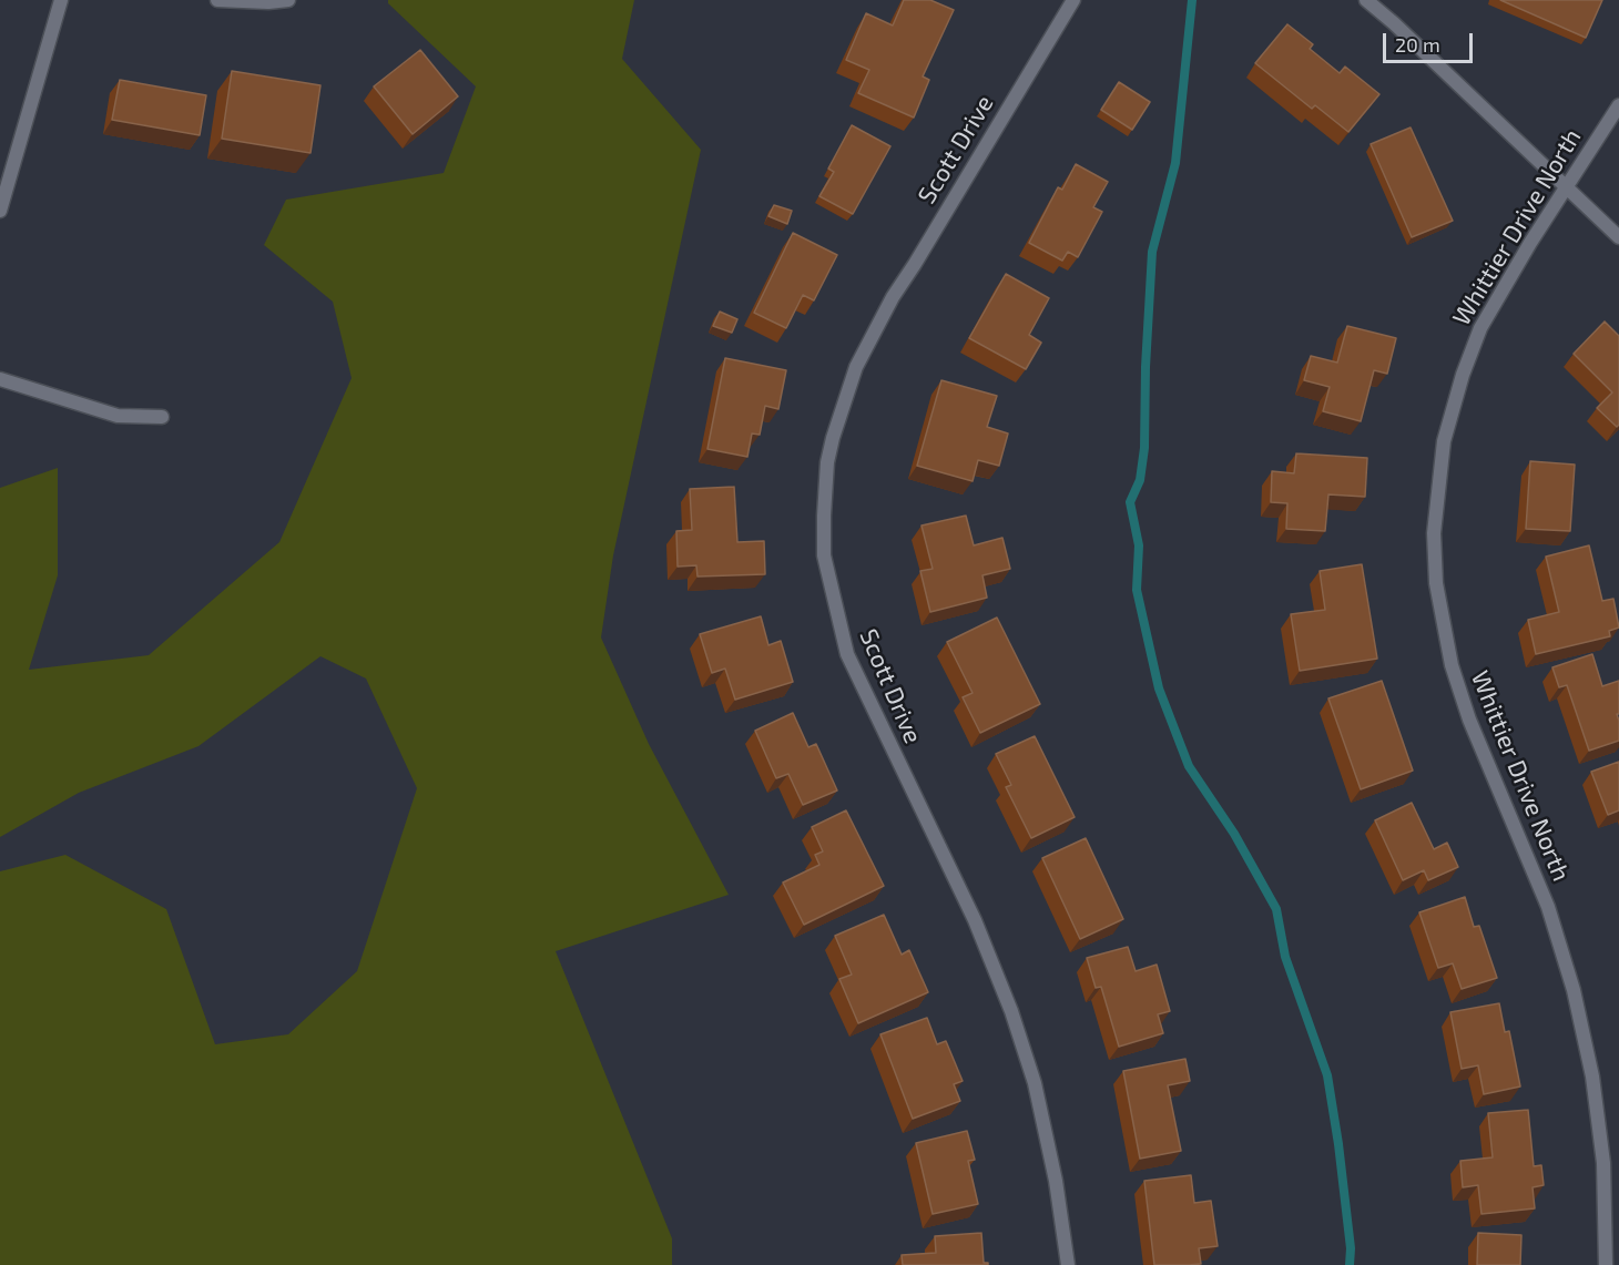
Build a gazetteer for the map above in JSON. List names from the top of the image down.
{
  "streets": {
    "street": ["Scott Drive", "Whittier Drive North"]
  },
  "scale_bar": "20 m"
}
